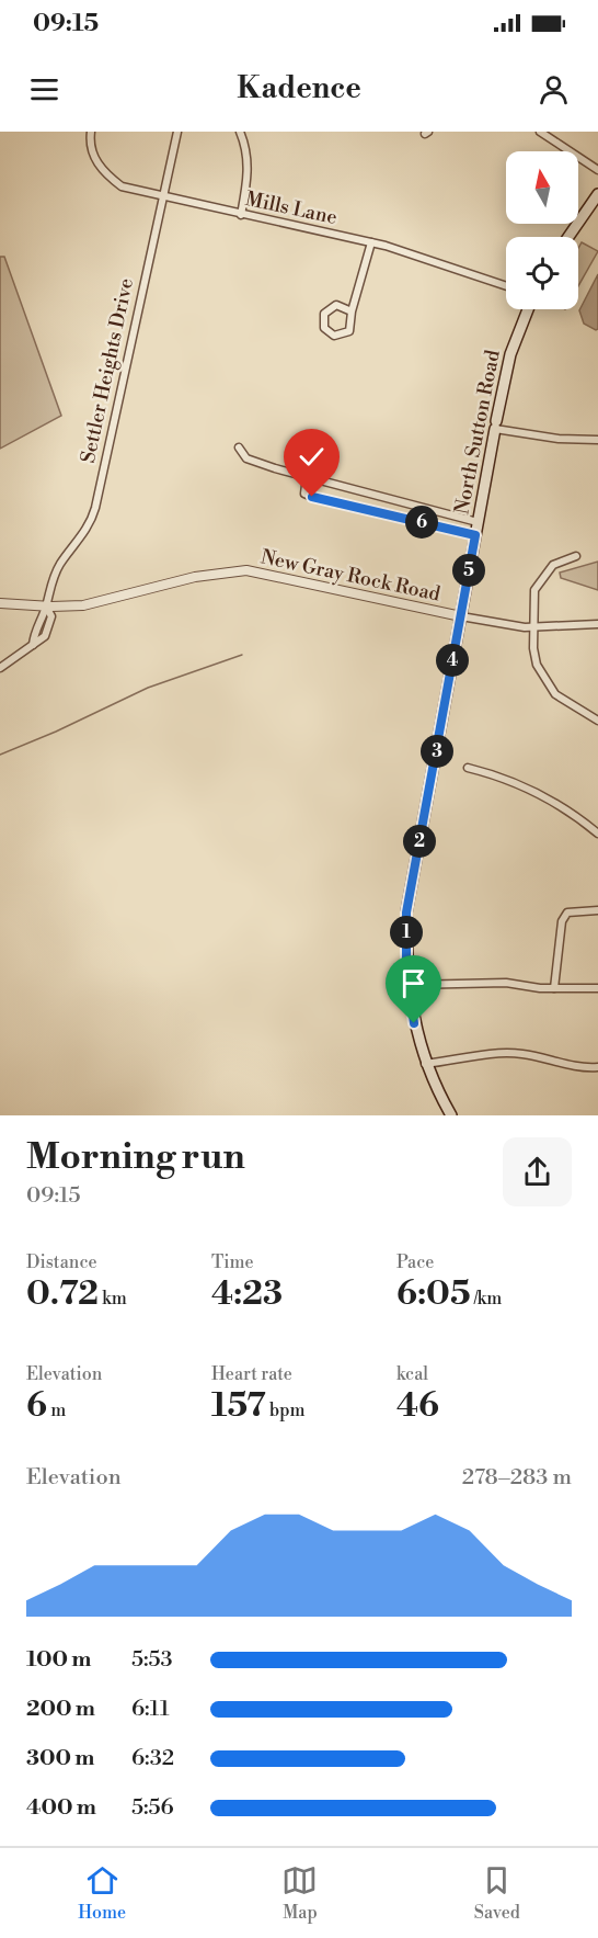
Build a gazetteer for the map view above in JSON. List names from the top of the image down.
{
  "streets": {
    "main road": ["North Sutton Road"],
    "street": ["Mills Lane", "Settler Heights Drive", "New Gray Rock Road"]
  },
  "crossings": [
    ["Mills Lane", "Settler Heights Drive"],
    ["Settler Heights Drive", "New Gray Rock Road"],
    ["North Sutton Road", "New Gray Rock Road"]
  ],
  "north": "top",
  "page": {
    "status": "09:15",
    "header": "Kadence",
    "pins": [
      "6",
      "5",
      "4",
      "3",
      "2",
      "1"
    ],
    "heading": ["Morning run", "09:15"],
    "stats": [
      ["Distance", "0.72 km"],
      ["Time", "4:23"],
      ["Pace", "6:05 /km"],
      ["Elevation", "6 m"],
      ["Heart rate", "157 bpm"],
      ["kcal", "46"]
    ],
    "chart": ["Elevation", "278–283 m"],
    "list": [
      {
        "name": "100 m",
        "note": "5:53"
      },
      {
        "name": "200 m",
        "note": "6:11"
      },
      {
        "name": "300 m",
        "note": "6:32"
      },
      {
        "name": "400 m",
        "note": "5:56"
      }
    ],
    "tabs": ["Home", "Map", "Saved"]
  }
}
